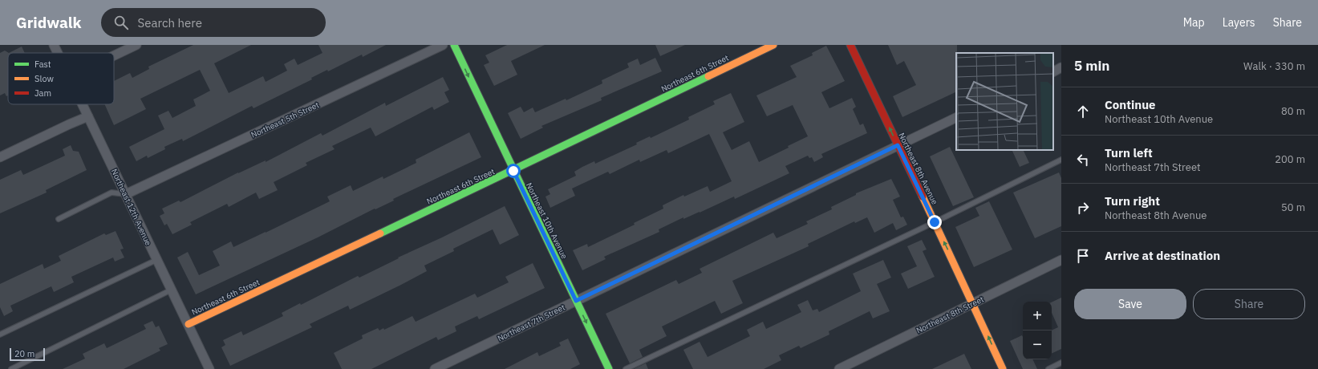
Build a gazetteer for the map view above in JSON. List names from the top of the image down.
{
  "streets": {
    "street": [
      "Northeast 6th Street",
      "Northeast 5th Street",
      "Northeast 8th Avenue",
      "Northeast 12th Avenue",
      "Northeast 10th Avenue",
      "Northeast 8th Street",
      "Northeast 7th Street"
    ]
  },
  "crossings": [
    ["Northeast 6th Street", "Northeast 12th Avenue"],
    ["Northeast 6th Street", "Northeast 10th Avenue"],
    ["Northeast 5th Street", "Northeast 12th Avenue"],
    ["Northeast 8th Avenue", "Northeast 8th Street"],
    ["Northeast 8th Avenue", "Northeast 7th Street"],
    ["Northeast 10th Avenue", "Northeast 7th Street"]
  ],
  "one_way": ["Northeast 8th Avenue", "Northeast 10th Avenue"],
  "legend": ["Fast", "Slow", "Jam"],
  "scale_bar": "20 m",
  "page": {
    "header": "Gridwalk",
    "search": "Search here",
    "nav": ["Map", "Layers", "Share"],
    "heading": ["5 min", "Walk · 330 m"],
    "list": [
      ["Continue", "Northeast 10th Avenue", "80 m"],
      ["Turn left", "Northeast 7th Street", "200 m"],
      ["Turn right", "Northeast 8th Avenue", "50 m"],
      "Arrive at destination"
    ],
    "buttons": ["Save", "Share"],
    "map_buttons": ["+", "−"],
    "scale": "20 m"
  }
}
